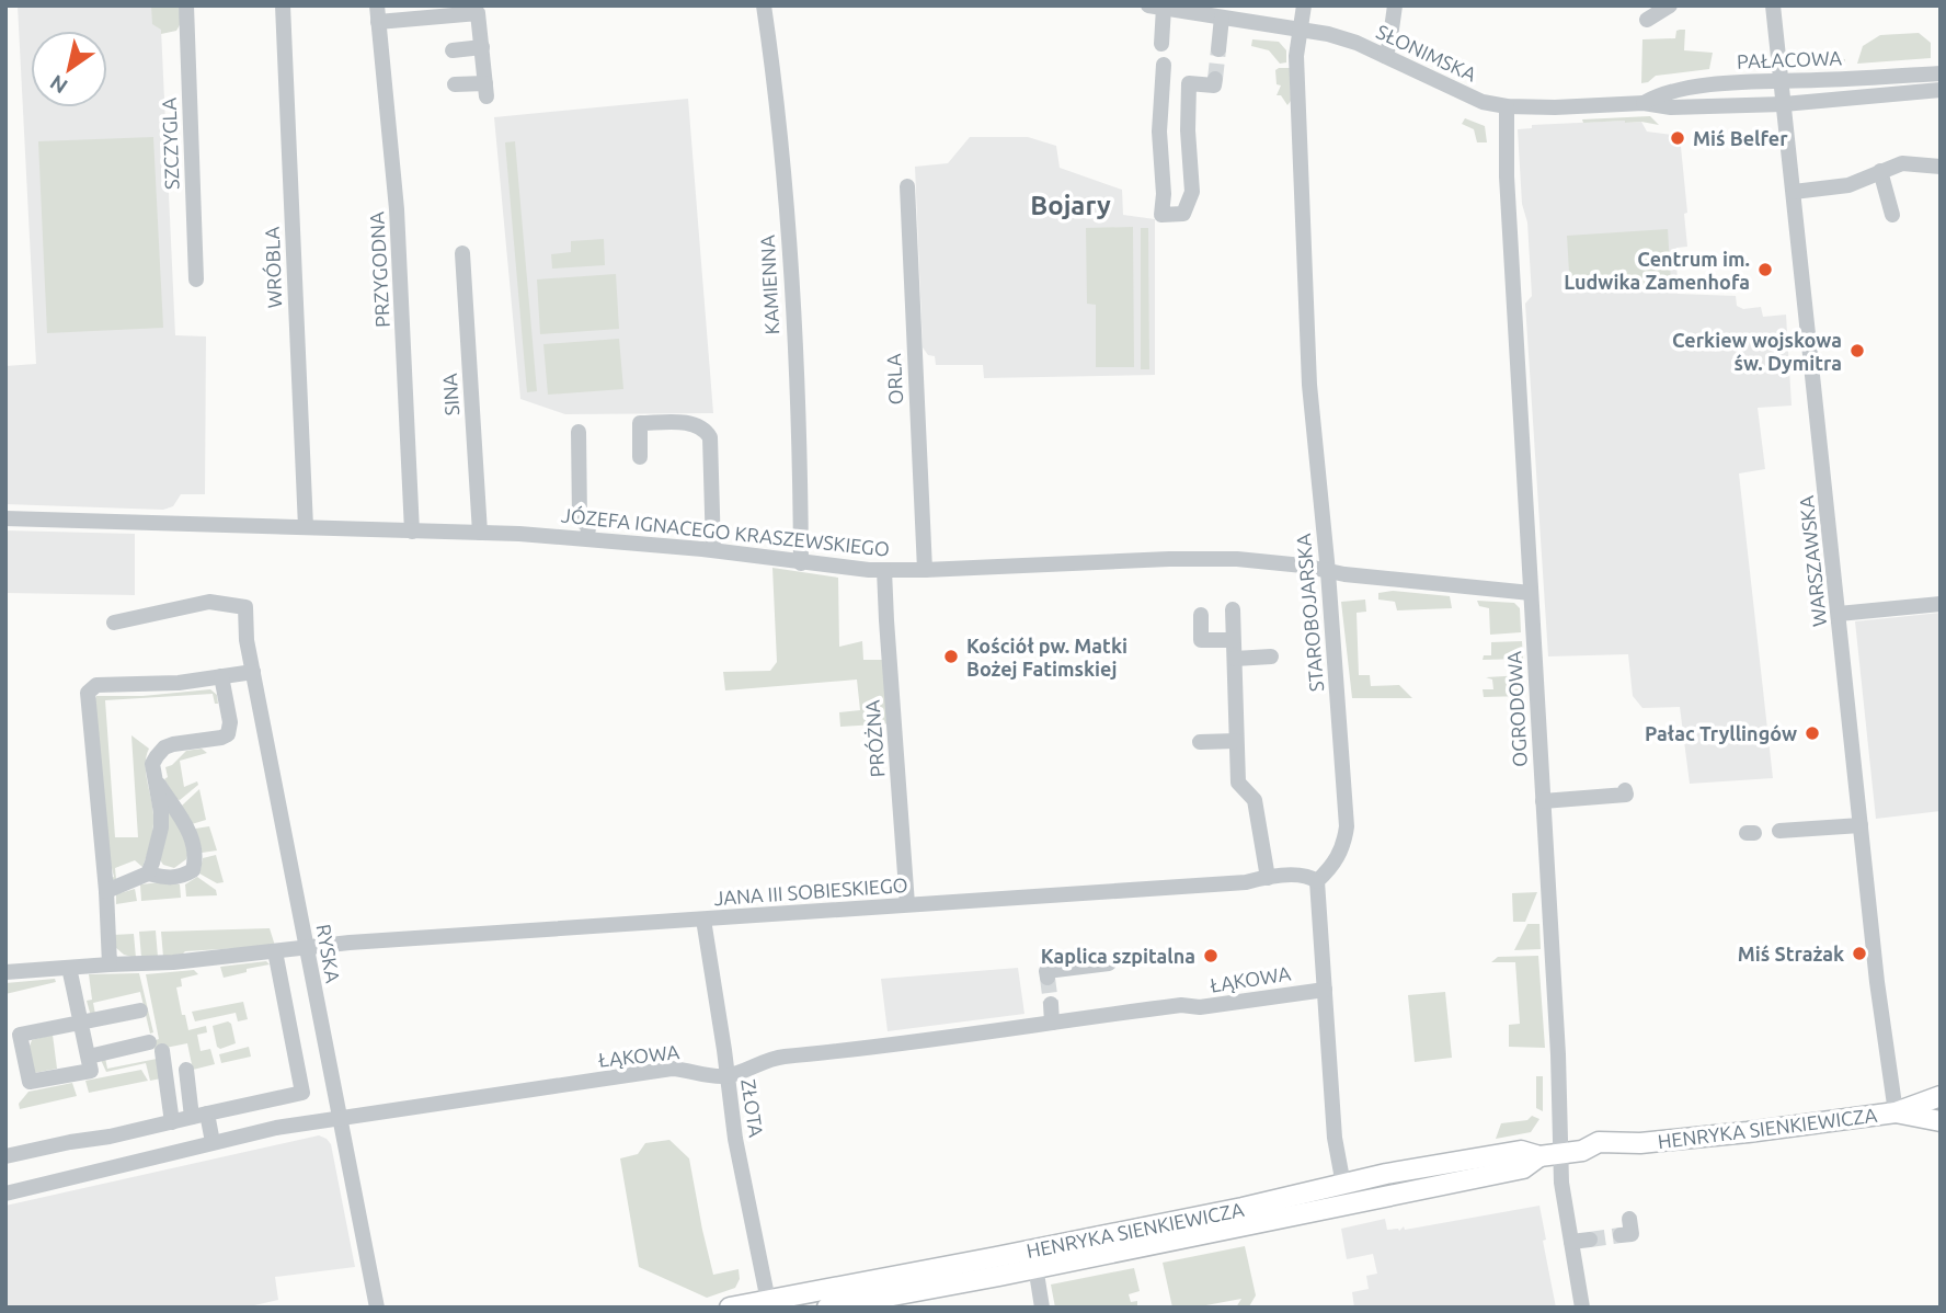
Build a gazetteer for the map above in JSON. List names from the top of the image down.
{
  "streets": {
    "main road": ["HENRYKA SIENKIEWICZA"],
    "street": [
      "SŁONIMSKA",
      "PAŁACOWA",
      "SZCZYGLA",
      "WRÓBLA",
      "PRZYGODNA",
      "KAMIENNA",
      "ORLA",
      "SINA",
      "JÓZEFA IGNACEGO KRASZEWSKIEGO",
      "WARSZAWSKA",
      "STAROBOJARSKA",
      "OGRODOWA",
      "PRÓŻNA",
      "JANA III SOBIESKIEGO",
      "RYSKA",
      "ŁĄKOWA",
      "ZŁOTA"
    ]
  },
  "crossings": [
    ["SŁONIMSKA", "PAŁACOWA"],
    ["SŁONIMSKA", "STAROBOJARSKA"],
    ["SŁONIMSKA", "OGRODOWA"],
    ["PAŁACOWA", "WARSZAWSKA"],
    ["PAŁACOWA", "OGRODOWA"],
    ["WRÓBLA", "JÓZEFA IGNACEGO KRASZEWSKIEGO"],
    ["PRZYGODNA", "JÓZEFA IGNACEGO KRASZEWSKIEGO"],
    ["KAMIENNA", "JÓZEFA IGNACEGO KRASZEWSKIEGO"],
    ["ORLA", "JÓZEFA IGNACEGO KRASZEWSKIEGO"],
    ["SINA", "JÓZEFA IGNACEGO KRASZEWSKIEGO"],
    ["JÓZEFA IGNACEGO KRASZEWSKIEGO", "STAROBOJARSKA"],
    ["JÓZEFA IGNACEGO KRASZEWSKIEGO", "OGRODOWA"],
    ["JÓZEFA IGNACEGO KRASZEWSKIEGO", "PRÓŻNA"],
    ["WARSZAWSKA", "HENRYKA SIENKIEWICZA"],
    ["STAROBOJARSKA", "JANA III SOBIESKIEGO"],
    ["OGRODOWA", "HENRYKA SIENKIEWICZA"],
    ["PRÓŻNA", "JANA III SOBIESKIEGO"],
    ["JANA III SOBIESKIEGO", "RYSKA"],
    ["JANA III SOBIESKIEGO", "ZŁOTA"],
    ["RYSKA", "ŁĄKOWA"],
    ["ŁĄKOWA", "ZŁOTA"],
    ["ZŁOTA", "HENRYKA SIENKIEWICZA"]
  ],
  "districts": ["Bojary"],
  "places": [
    "Miś Belfer",
    "Centrum im. Ludwika Zamenhofa",
    "Cerkiew wojskowa św. Dymitra",
    "Kościół pw. Matki Bożej Fatimskiej",
    "Pałac Tryllingów",
    "Miś Strażak",
    "Kaplica szpitalna"
  ],
  "north": "bottom left"
}
